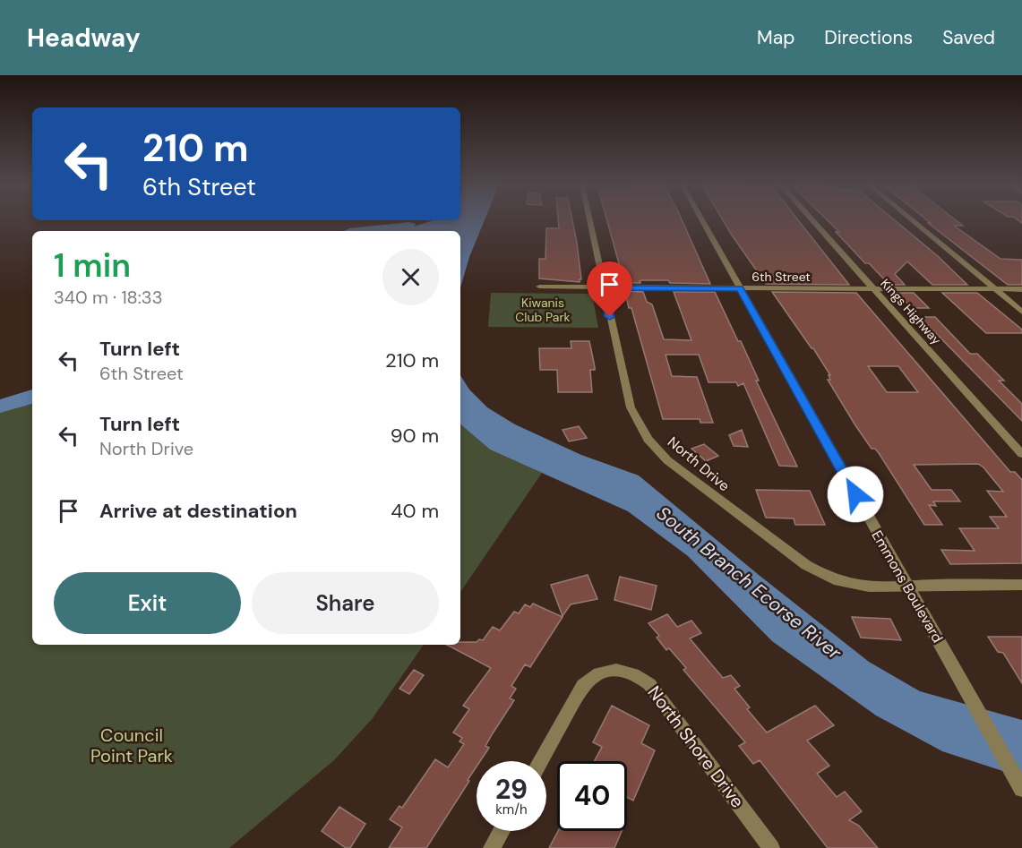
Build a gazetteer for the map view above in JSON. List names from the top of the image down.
{
  "streets": {
    "street": [
      "6th Street",
      "Kings Highway",
      "North Drive",
      "Emmons Boulevard",
      "North Shore Drive"
    ]
  },
  "crossings": [
    ["6th Street", "Kings Highway"],
    ["6th Street", "North Drive"],
    ["6th Street", "Emmons Boulevard"],
    ["North Drive", "Emmons Boulevard"]
  ],
  "water": ["South Branch Ecorse River"],
  "parks": ["Kiwanis Club Park", "Council Point Park"],
  "page": {
    "header": "Headway",
    "nav": ["Map", "Directions", "Saved"],
    "turn": ["210 m", "6th Street"],
    "heading": ["1 min", "340 m · 18:33"],
    "list": [
      {
        "name": "Turn left",
        "note": "6th Street",
        "value": "210 m"
      },
      {
        "name": "Turn left",
        "note": "North Drive",
        "value": "90 m"
      },
      {
        "name": "Arrive at destination",
        "value": "40 m"
      }
    ],
    "buttons": ["Exit", "Share"],
    "speed": "29 km/h",
    "limit": "40"
  }
}
